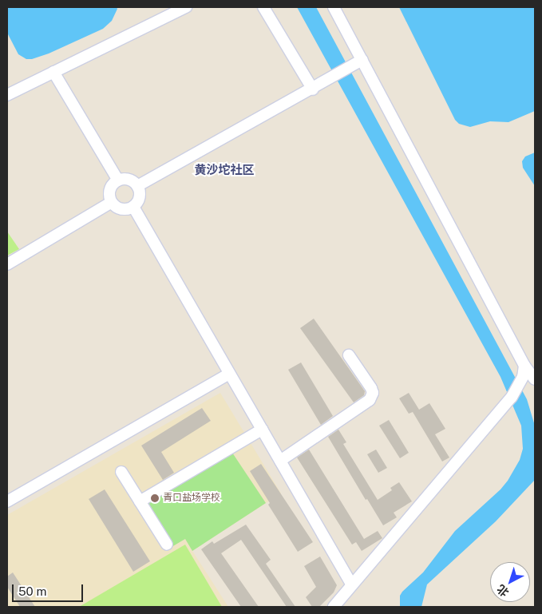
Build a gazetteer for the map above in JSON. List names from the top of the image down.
{
  "districts": ["黄沙坨社区"],
  "places": ["青口盐场学校"],
  "scale_bar": "50 m",
  "north": "bottom left"
}
